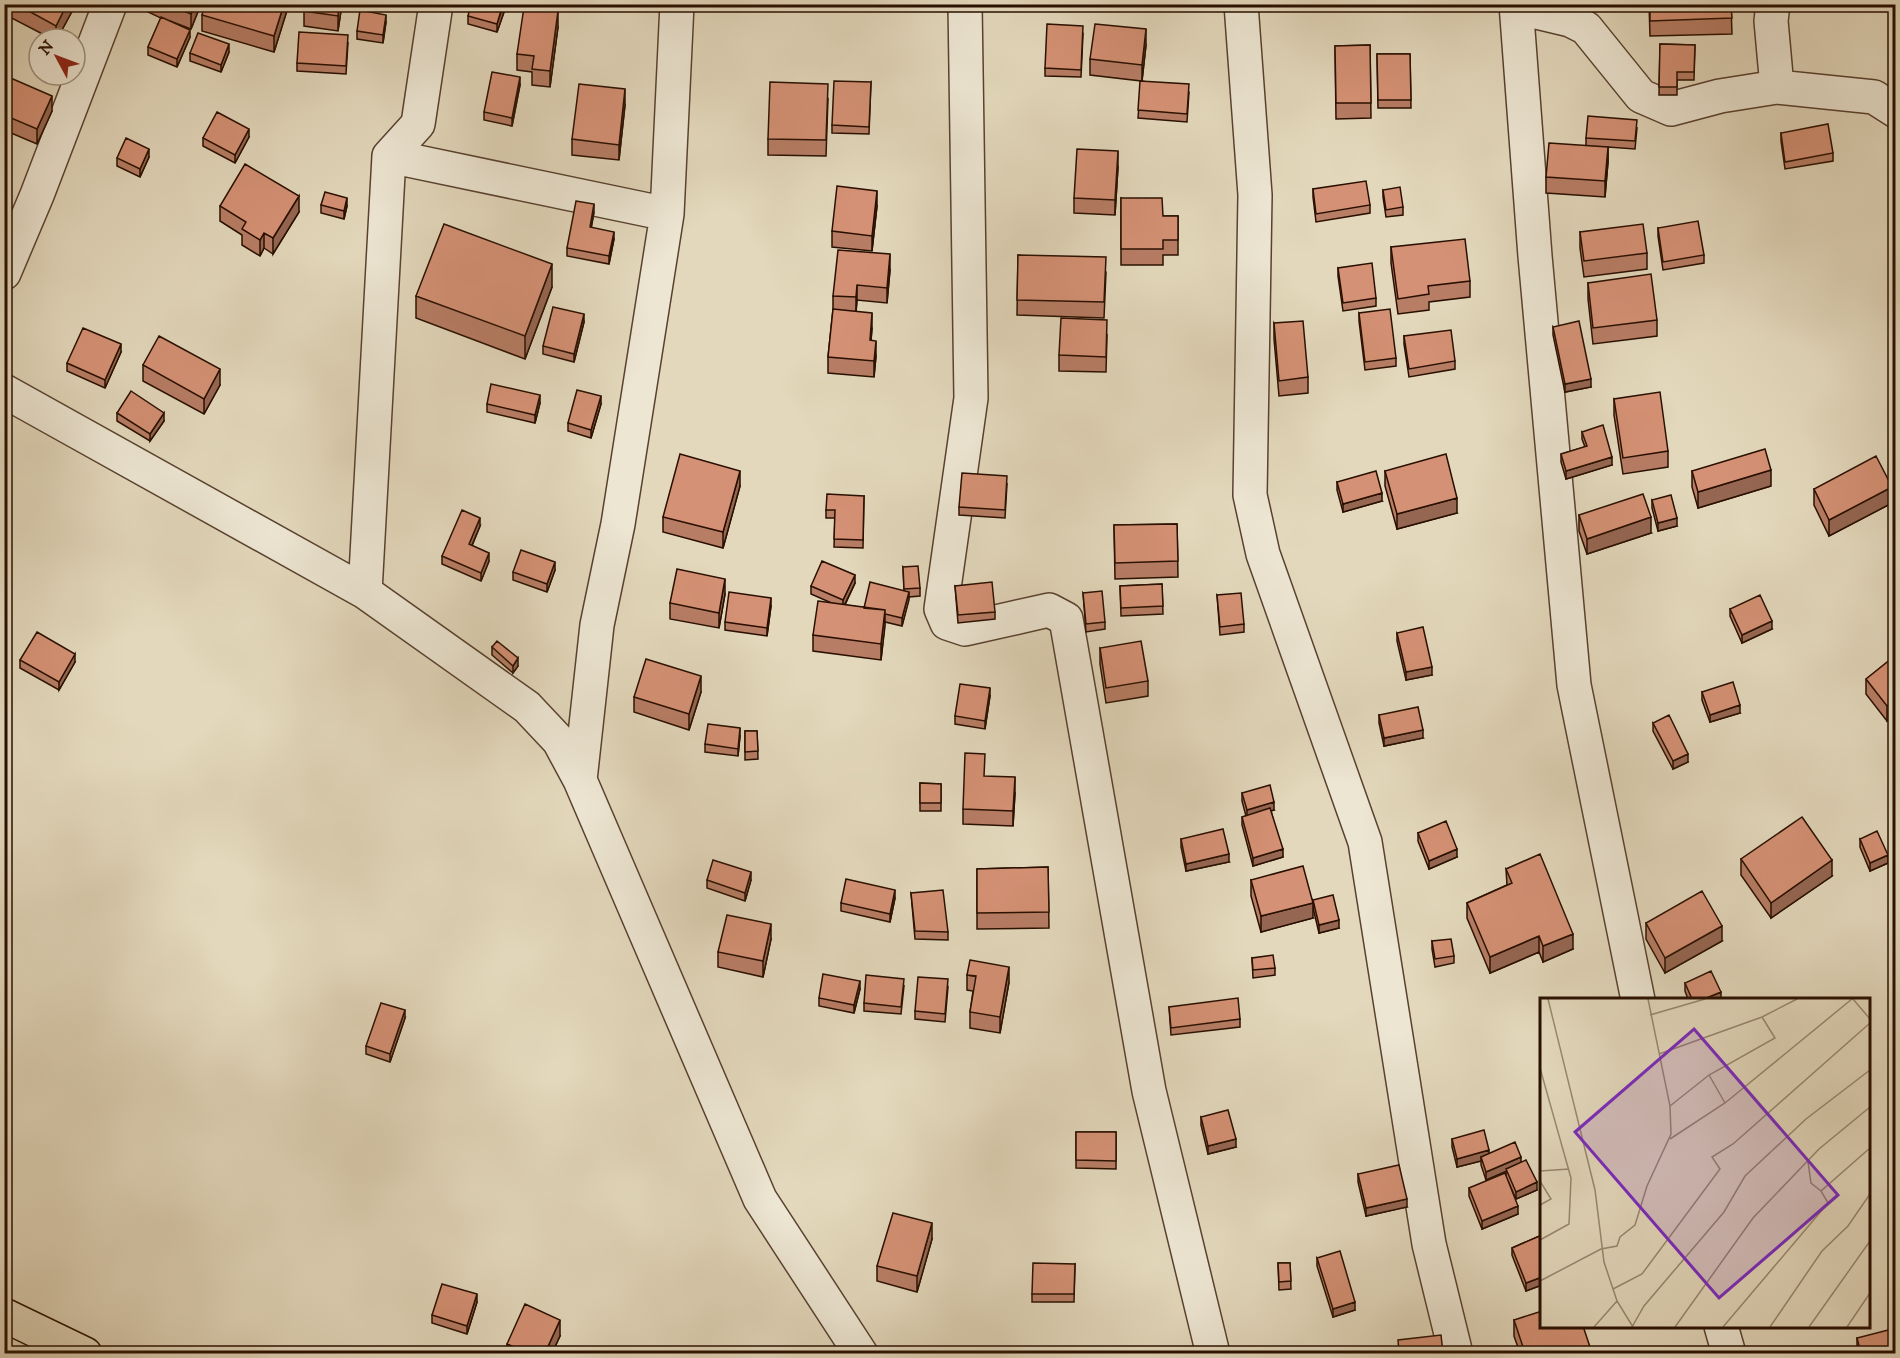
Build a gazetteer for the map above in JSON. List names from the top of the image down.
{
  "north": "top left"
}
